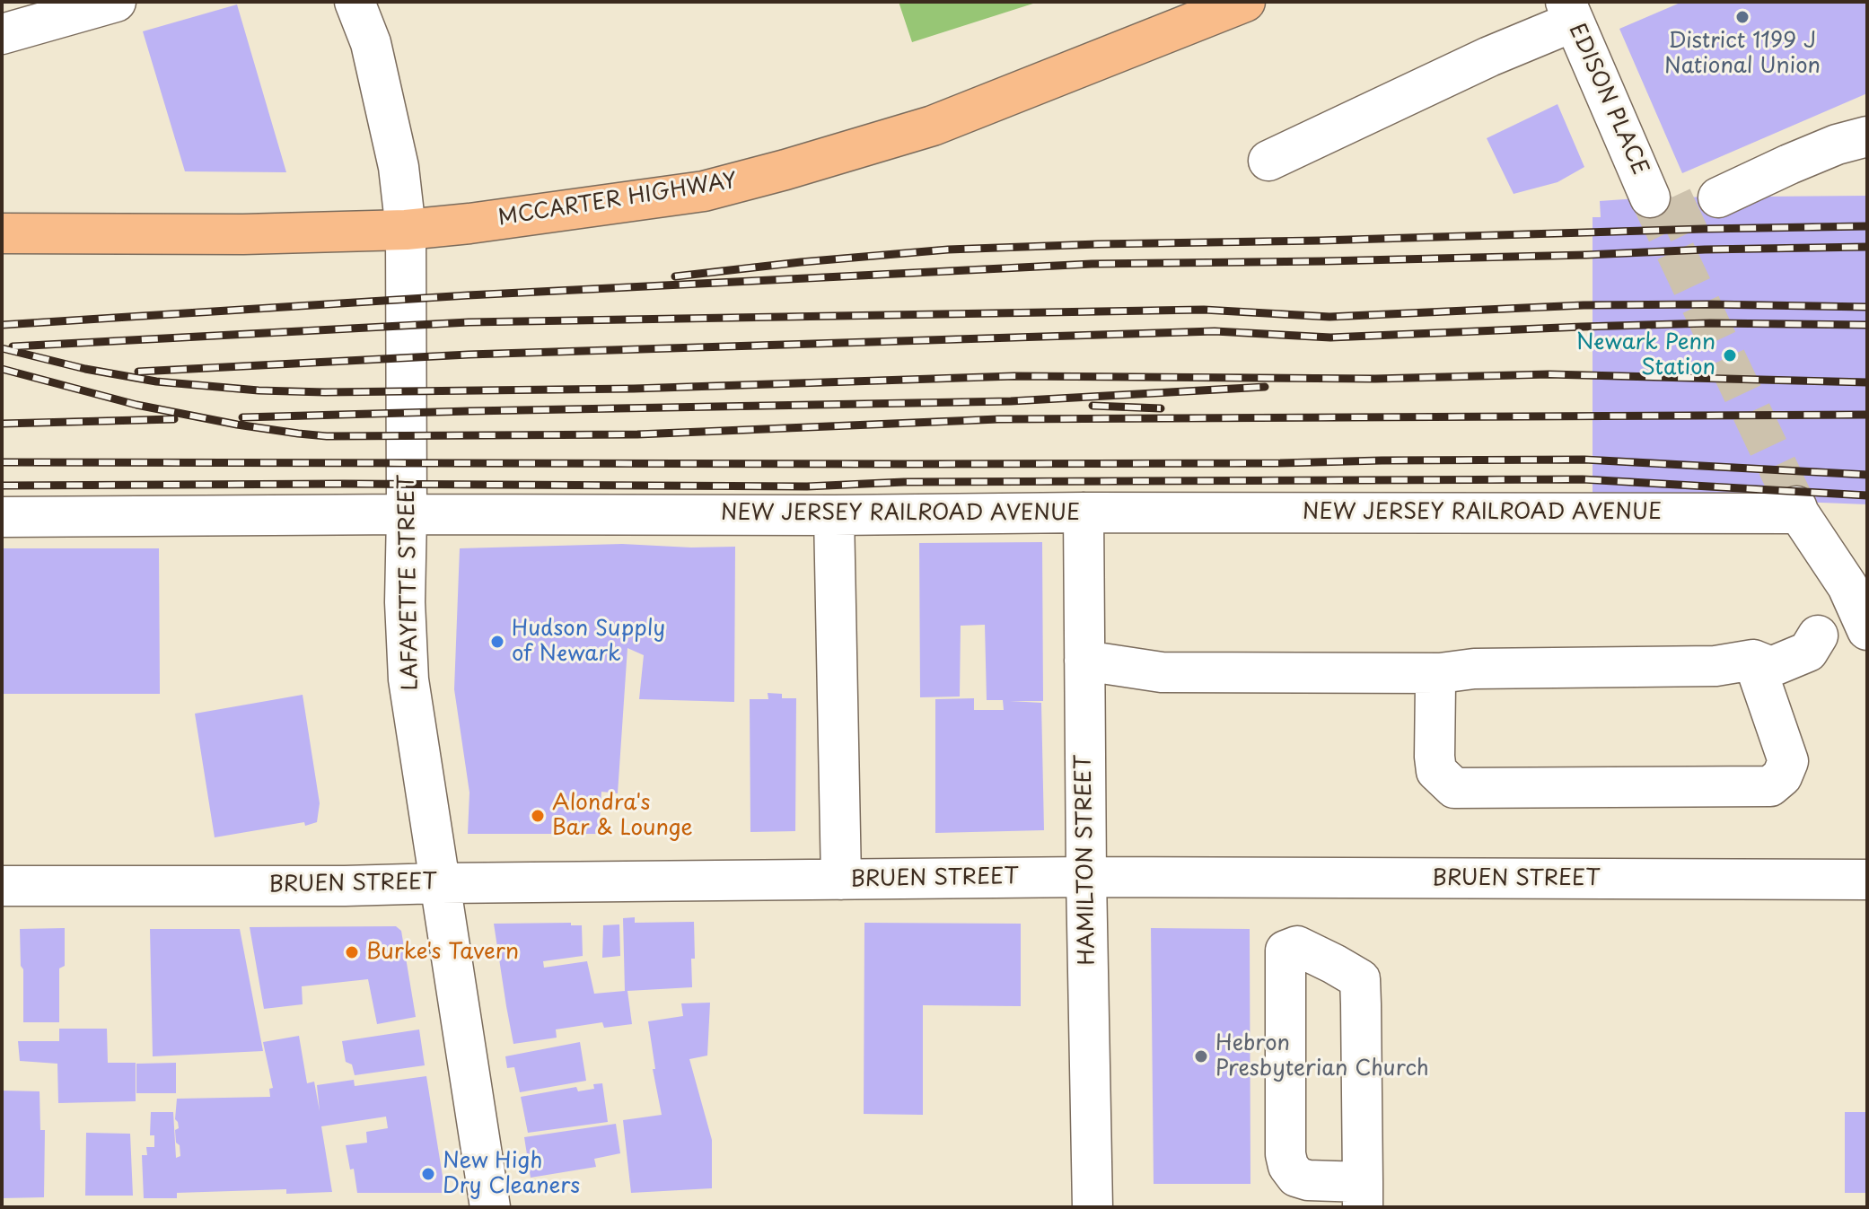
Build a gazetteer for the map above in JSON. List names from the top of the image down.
{
  "streets": {
    "main road": ["MCCARTER HIGHWAY"],
    "street": [
      "EDISON PLACE",
      "NEW JERSEY RAILROAD AVENUE",
      "LAFAYETTE STREET",
      "HAMILTON STREET",
      "BRUEN STREET"
    ]
  },
  "crossings": [
    ["MCCARTER HIGHWAY", "LAFAYETTE STREET"],
    ["NEW JERSEY RAILROAD AVENUE", "LAFAYETTE STREET"],
    ["NEW JERSEY RAILROAD AVENUE", "HAMILTON STREET"],
    ["LAFAYETTE STREET", "BRUEN STREET"],
    ["HAMILTON STREET", "BRUEN STREET"]
  ],
  "places": [
    "District 1199 J National Union",
    "Newark Penn Station",
    "Hudson Supply of Newark",
    "Alondra's Bar & Lounge",
    "Burke's Tavern",
    "Hebron Presbyterian Church",
    "New High Dry Cleaners"
  ]
}
